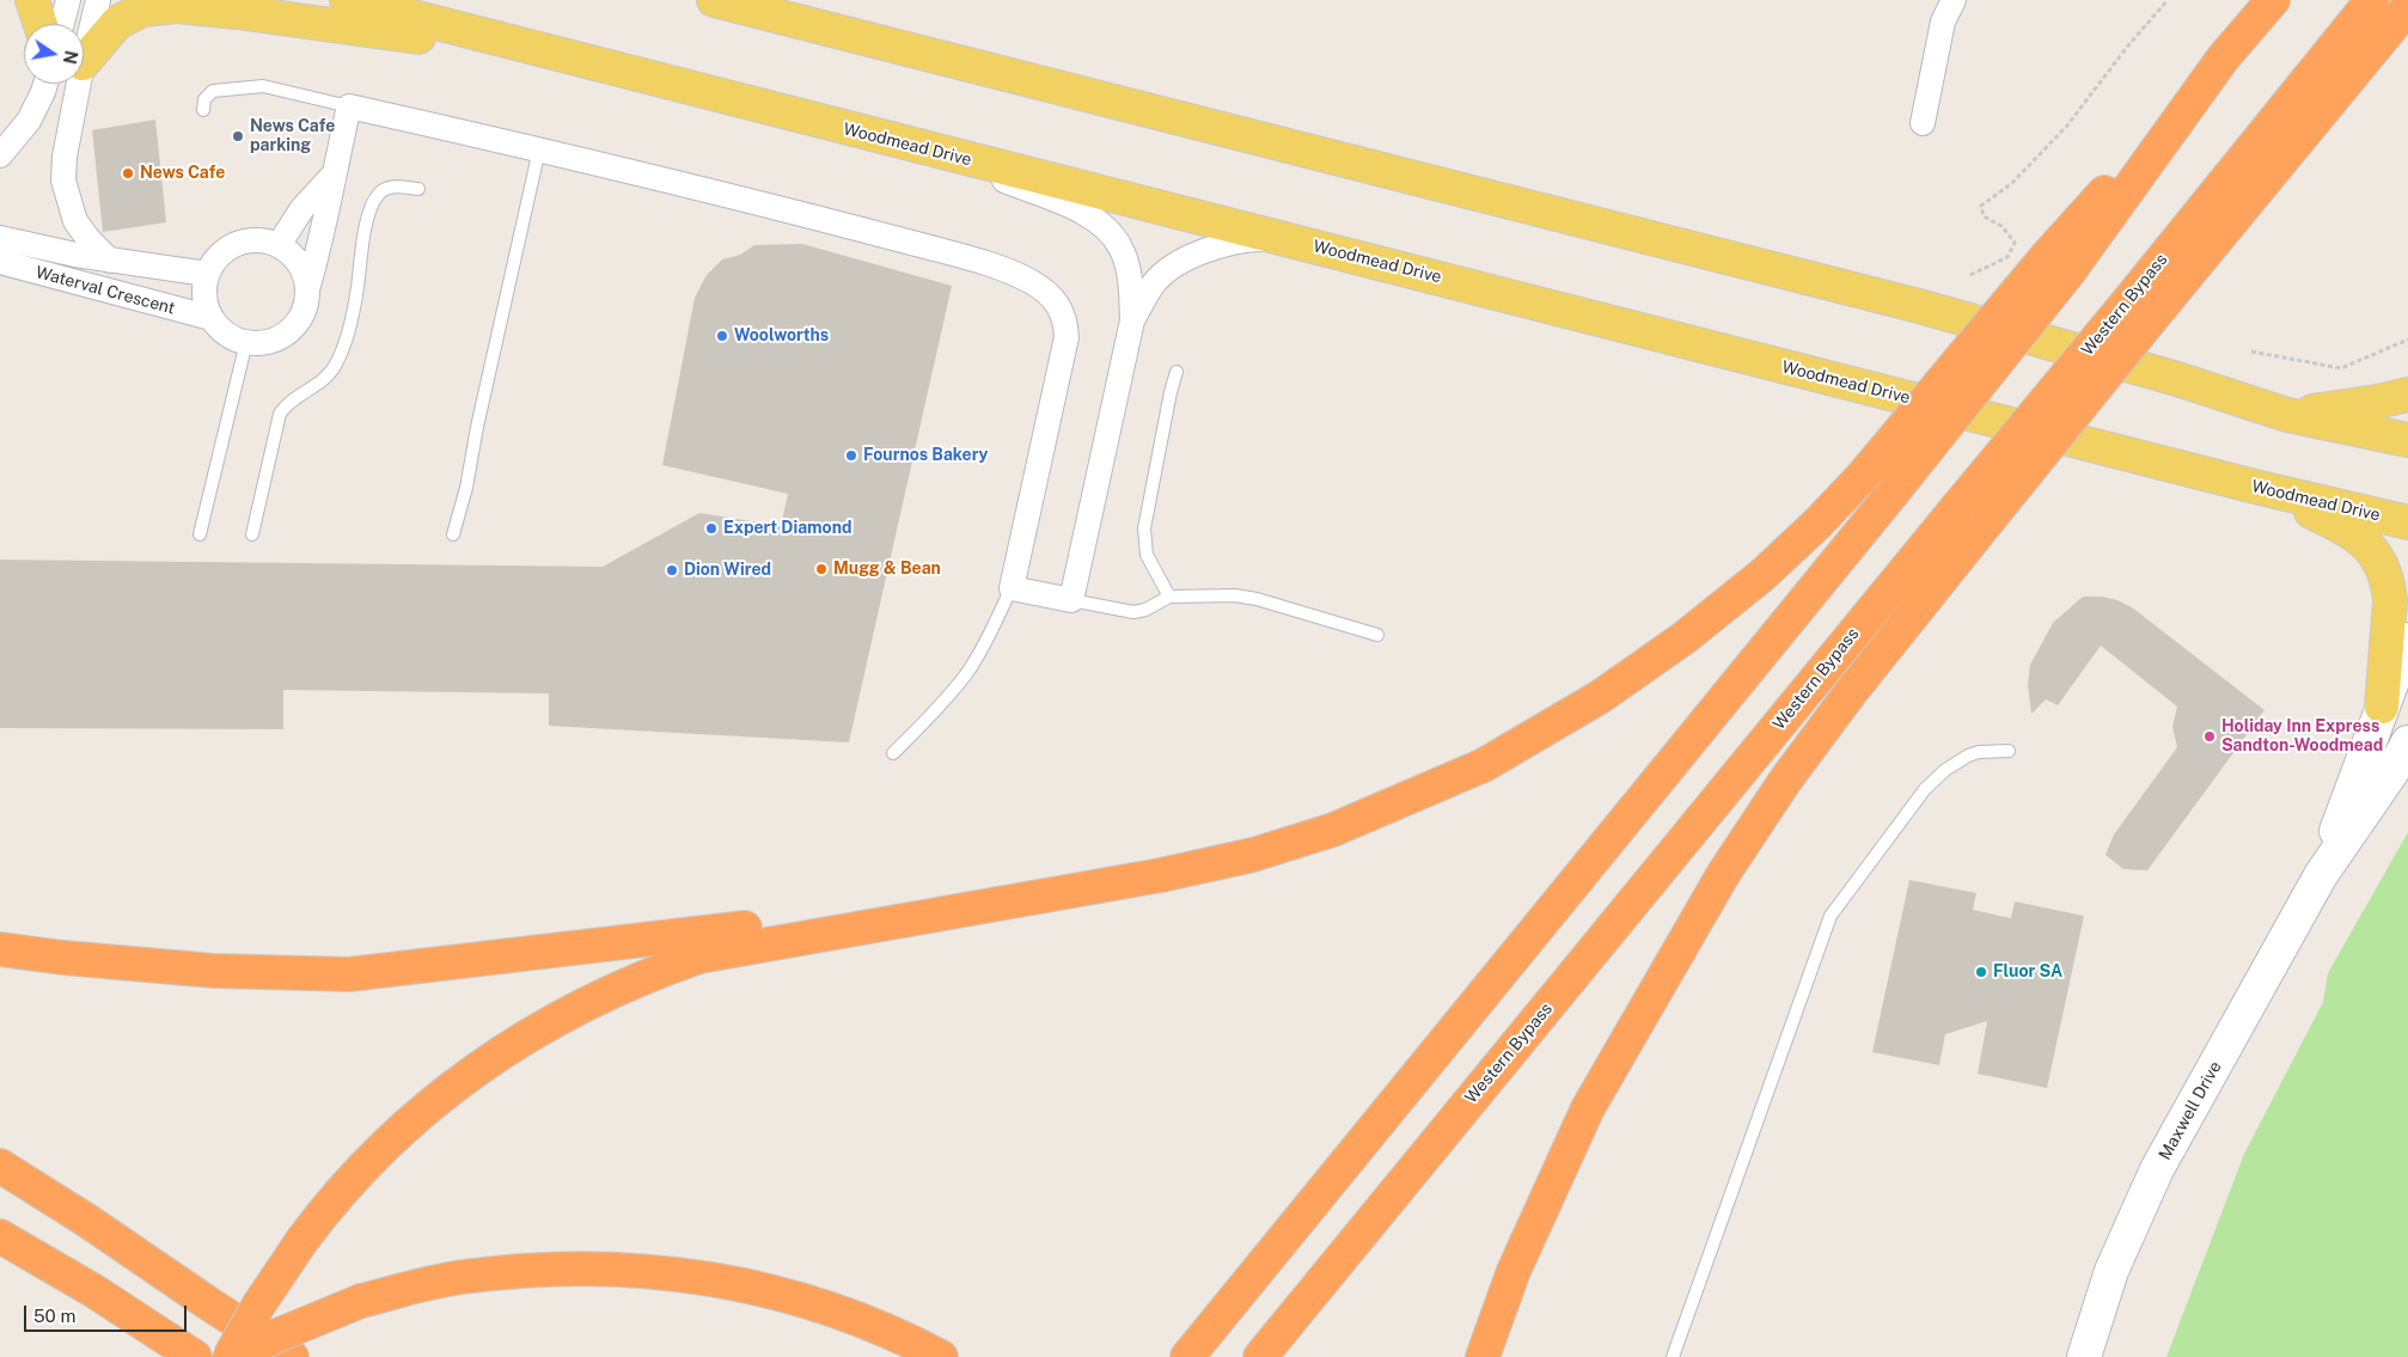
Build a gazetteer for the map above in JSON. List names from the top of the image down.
{
  "streets": {
    "highway": ["Western Bypass"],
    "main road": ["Woodmead Drive", "Maxwell Drive"],
    "street": ["Waterval Crescent"]
  },
  "places": [
    "News Cafe parking",
    "News Cafe",
    "Woolworths",
    "Fournos Bakery",
    "Expert Diamond",
    "Mugg & Bean",
    "Dion Wired",
    "Holiday Inn Express Sandton-Woodmead",
    "Fluor SA"
  ],
  "scale_bar": "50 m",
  "north": "right"
}
